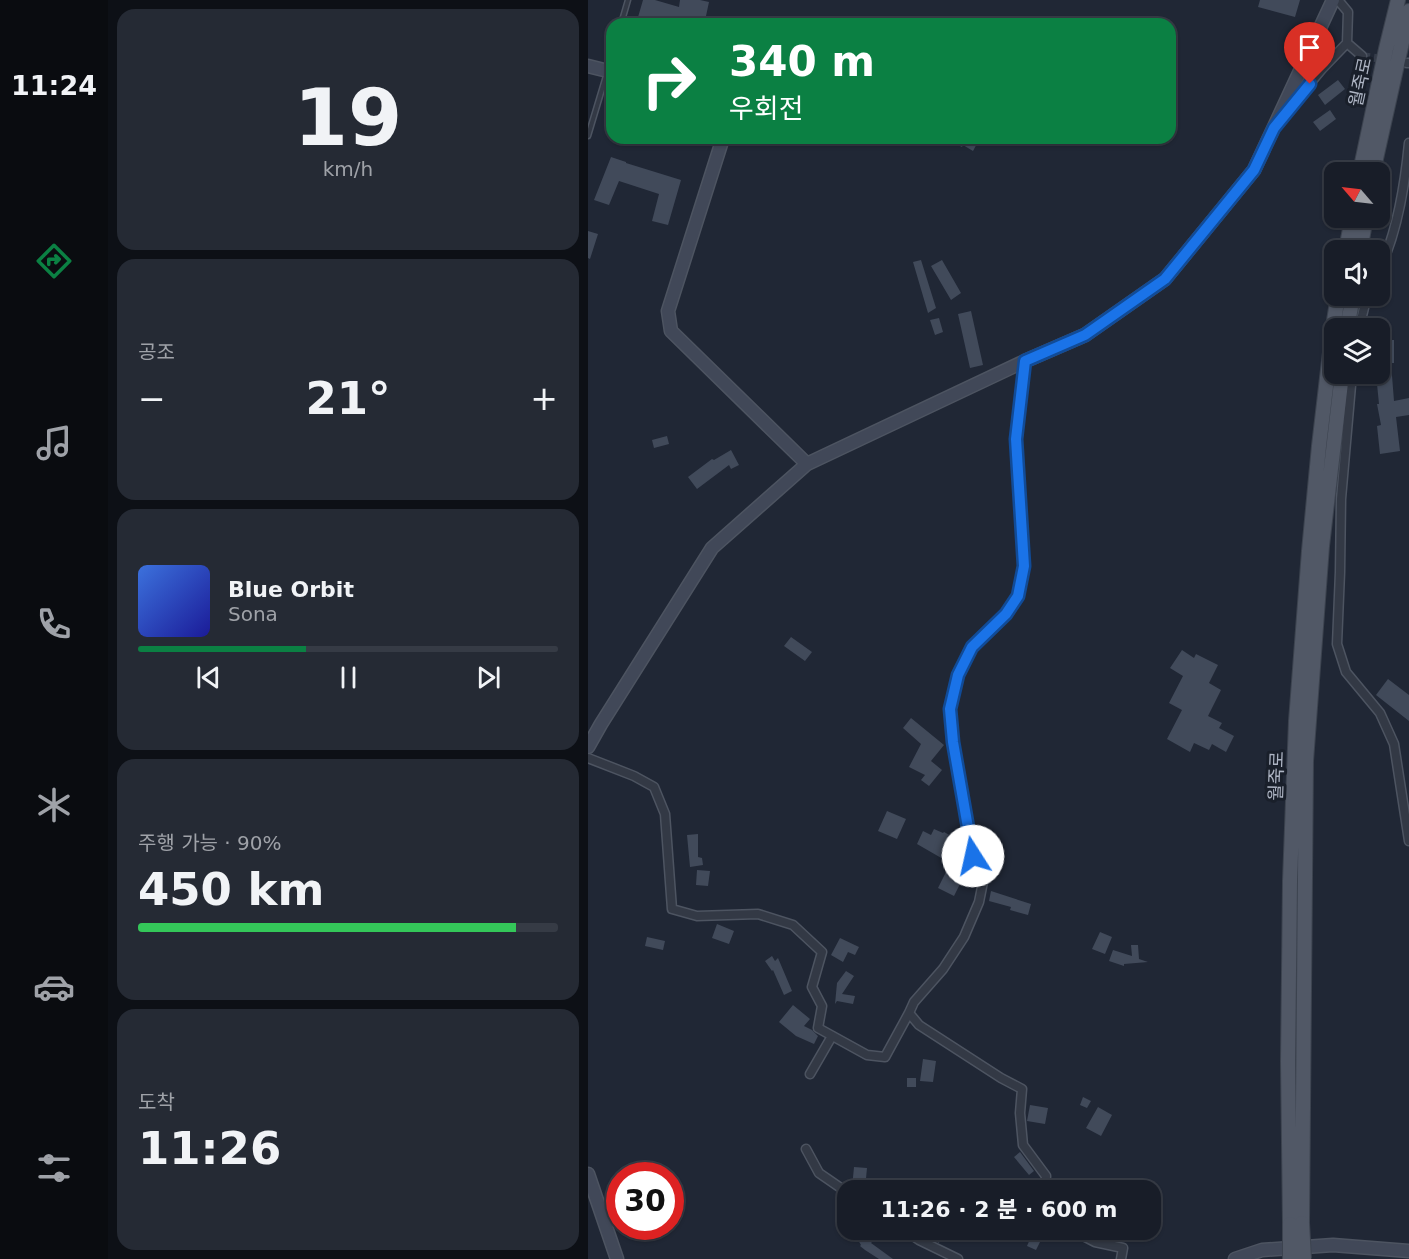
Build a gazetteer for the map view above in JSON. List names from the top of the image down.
{
  "streets": {
    "main road": ["월죽로"]
  },
  "north": "top left",
  "page": {
    "tabs": "11:24",
    "tile": [
      ["19", "km/h"],
      "공조",
      ["주행 가능 · 90%", "450 km"],
      ["도착", "11:26"]
    ],
    "turn": ["340 m", "우회전"],
    "heat": ["−", "21°", "+"],
    "song": ["Blue Orbit", "Sona"],
    "limit": "30",
    "trip": "11:26 · 2 분 · 600 m"
  }
}
